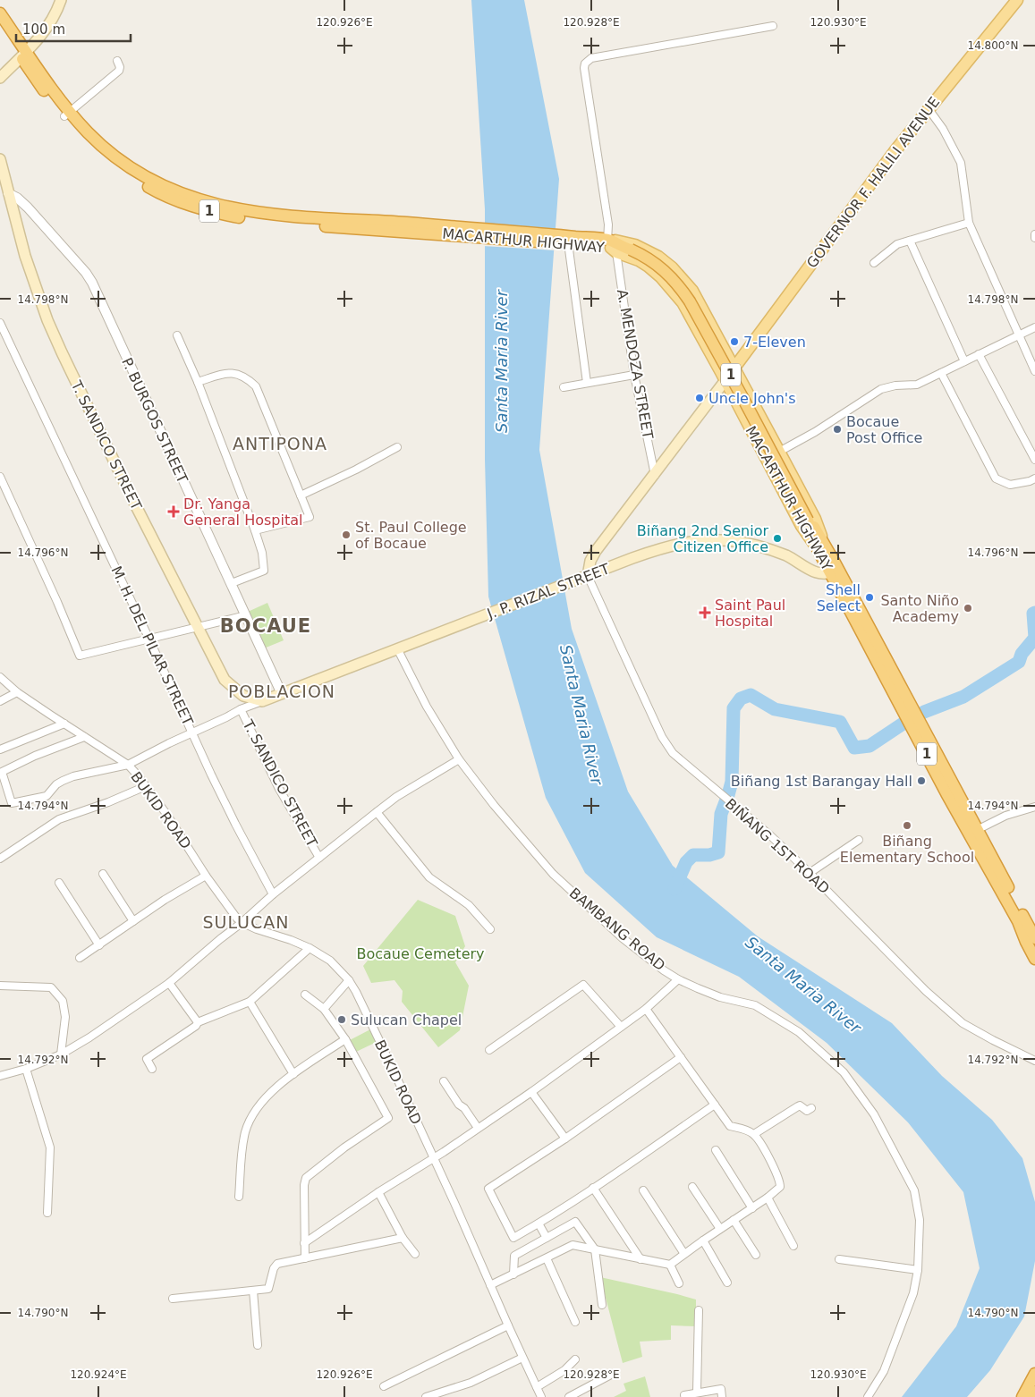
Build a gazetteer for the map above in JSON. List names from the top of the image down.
{
  "streets": {
    "highway": ["1", "MACARTHUR HIGHWAY"],
    "main road": ["GOVERNOR F. HALILI AVENUE", "T. SANDICO STREET", "J. P. RIZAL STREET"],
    "street": [
      "A. MENDOZA STREET",
      "P. BURGOS STREET",
      "M. H. DEL PILAR STREET",
      "BUKID ROAD",
      "BIÑANG 1ST ROAD",
      "BAMBANG ROAD"
    ]
  },
  "crossings": [
    ["GOVERNOR F. HALILI AVENUE", "MACARTHUR HIGHWAY"],
    ["1", "MACARTHUR HIGHWAY"],
    ["1", "A. MENDOZA STREET"],
    ["MACARTHUR HIGHWAY", "A. MENDOZA STREET"],
    ["MACARTHUR HIGHWAY", "J. P. RIZAL STREET"],
    ["P. BURGOS STREET", "T. SANDICO STREET"],
    ["P. BURGOS STREET", "J. P. RIZAL STREET"],
    ["T. SANDICO STREET", "J. P. RIZAL STREET"],
    ["J. P. RIZAL STREET", "BIÑANG 1ST ROAD"],
    ["J. P. RIZAL STREET", "BAMBANG ROAD"]
  ],
  "districts": [
    "ANTIPONA",
    "BOCAUE",
    "POBLACION",
    "SULUCAN"
  ],
  "water": ["Santa Maria River"],
  "parks": ["Bocaue Cemetery"],
  "places": {
    "other": [
      "7-Eleven",
      "Uncle John's",
      "Bocaue Post Office",
      "St. Paul College of Bocaue",
      "Biñang 2nd Senior Citizen Office",
      "Shell Select",
      "Santo Niño Academy",
      "Biñang 1st Barangay Hall",
      "Biñang Elementary School",
      "Sulucan Chapel"
    ],
    "health": ["Dr. Yanga General Hospital", "Saint Paul Hospital"]
  },
  "scale_bar": "100 m",
  "coordinates": [
    "120.926°E",
    "120.928°E",
    "120.930°E",
    "14.800°N",
    "14.798°N",
    "14.796°N",
    "14.794°N",
    "14.792°N",
    "14.790°N",
    "120.924°E"
  ]
}
